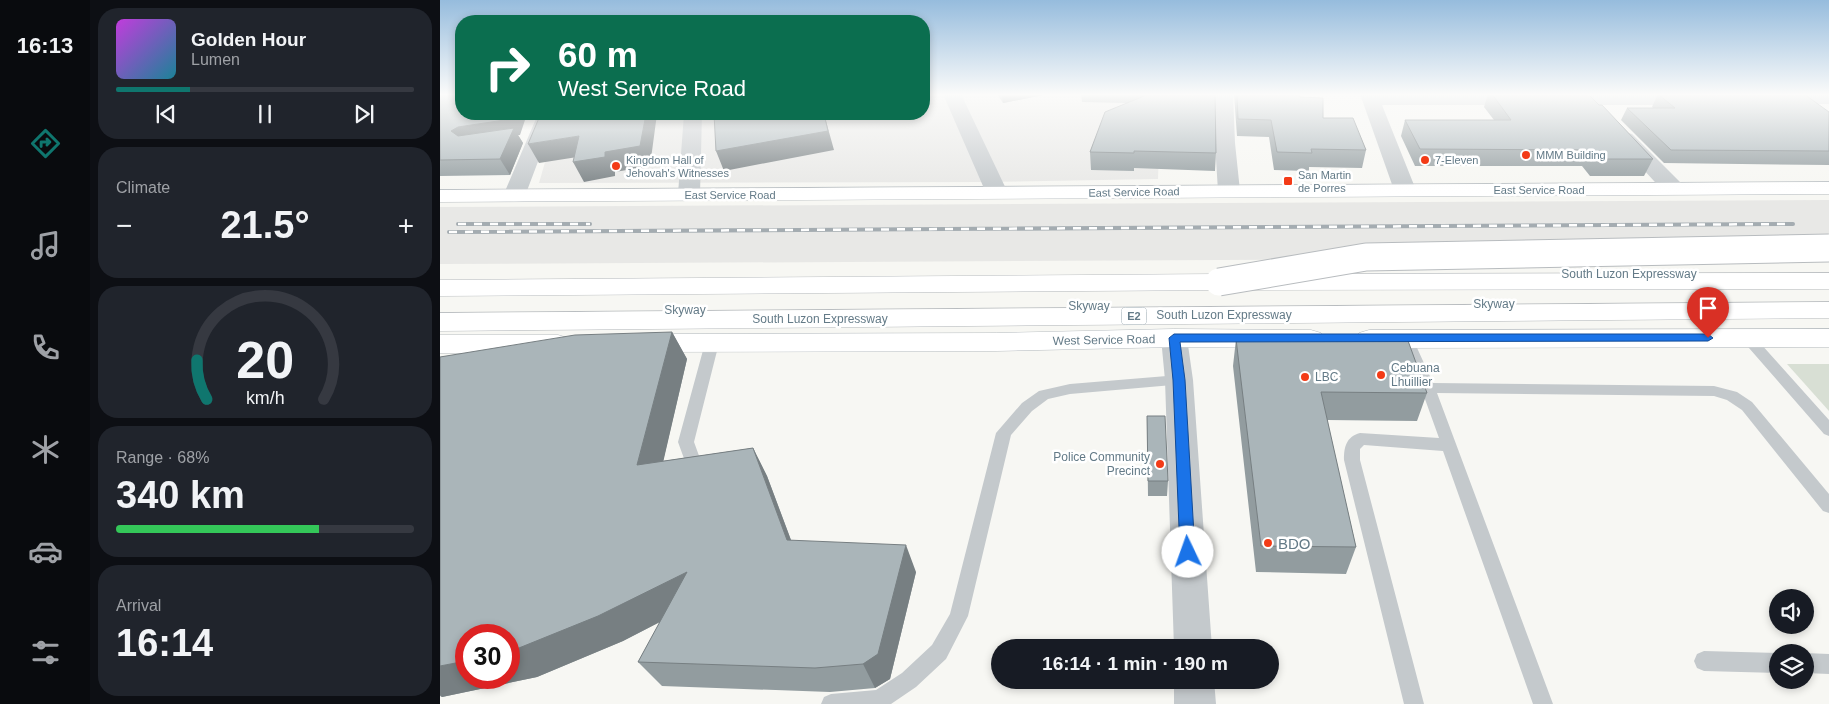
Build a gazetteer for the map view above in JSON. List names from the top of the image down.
{
  "streets": {
    "main road": [
      "East Service Road",
      "South Luzon Expressway",
      "Skyway",
      "E2",
      "West Service Road"
    ]
  },
  "places": {
    "other": [
      "MMM Building",
      "7-Eleven",
      "Kingdom Hall of Jehovah's Witnesses",
      "Cebuana Lhuillier",
      "LBC",
      "Police Community Precinct",
      "BDO"
    ],
    "transit": ["San Martin de Porres"]
  },
  "page": {
    "tabs": "16:13",
    "turn": ["60 m", "West Service Road"],
    "song": ["Golden Hour", "Lumen"],
    "tile": [
      "Climate",
      ["Range · 68%", "340 km"],
      ["Arrival", "16:14"]
    ],
    "heat": ["−", "21.5°", "+"],
    "limit": "30",
    "trip": "16:14 · 1 min · 190 m",
    "gauge": ["20", "km/h"]
  }
}
